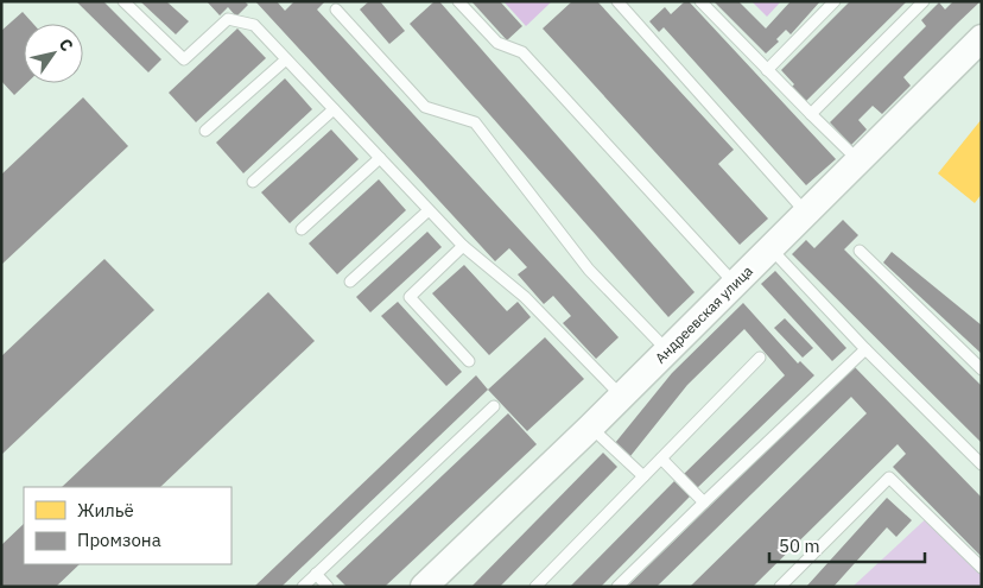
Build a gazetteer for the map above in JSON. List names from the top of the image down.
{
  "streets": {
    "street": ["Андреевская улица"]
  },
  "legend": ["Жильё", "Промзона"],
  "scale_bar": "50 m",
  "north": "top right"
}
